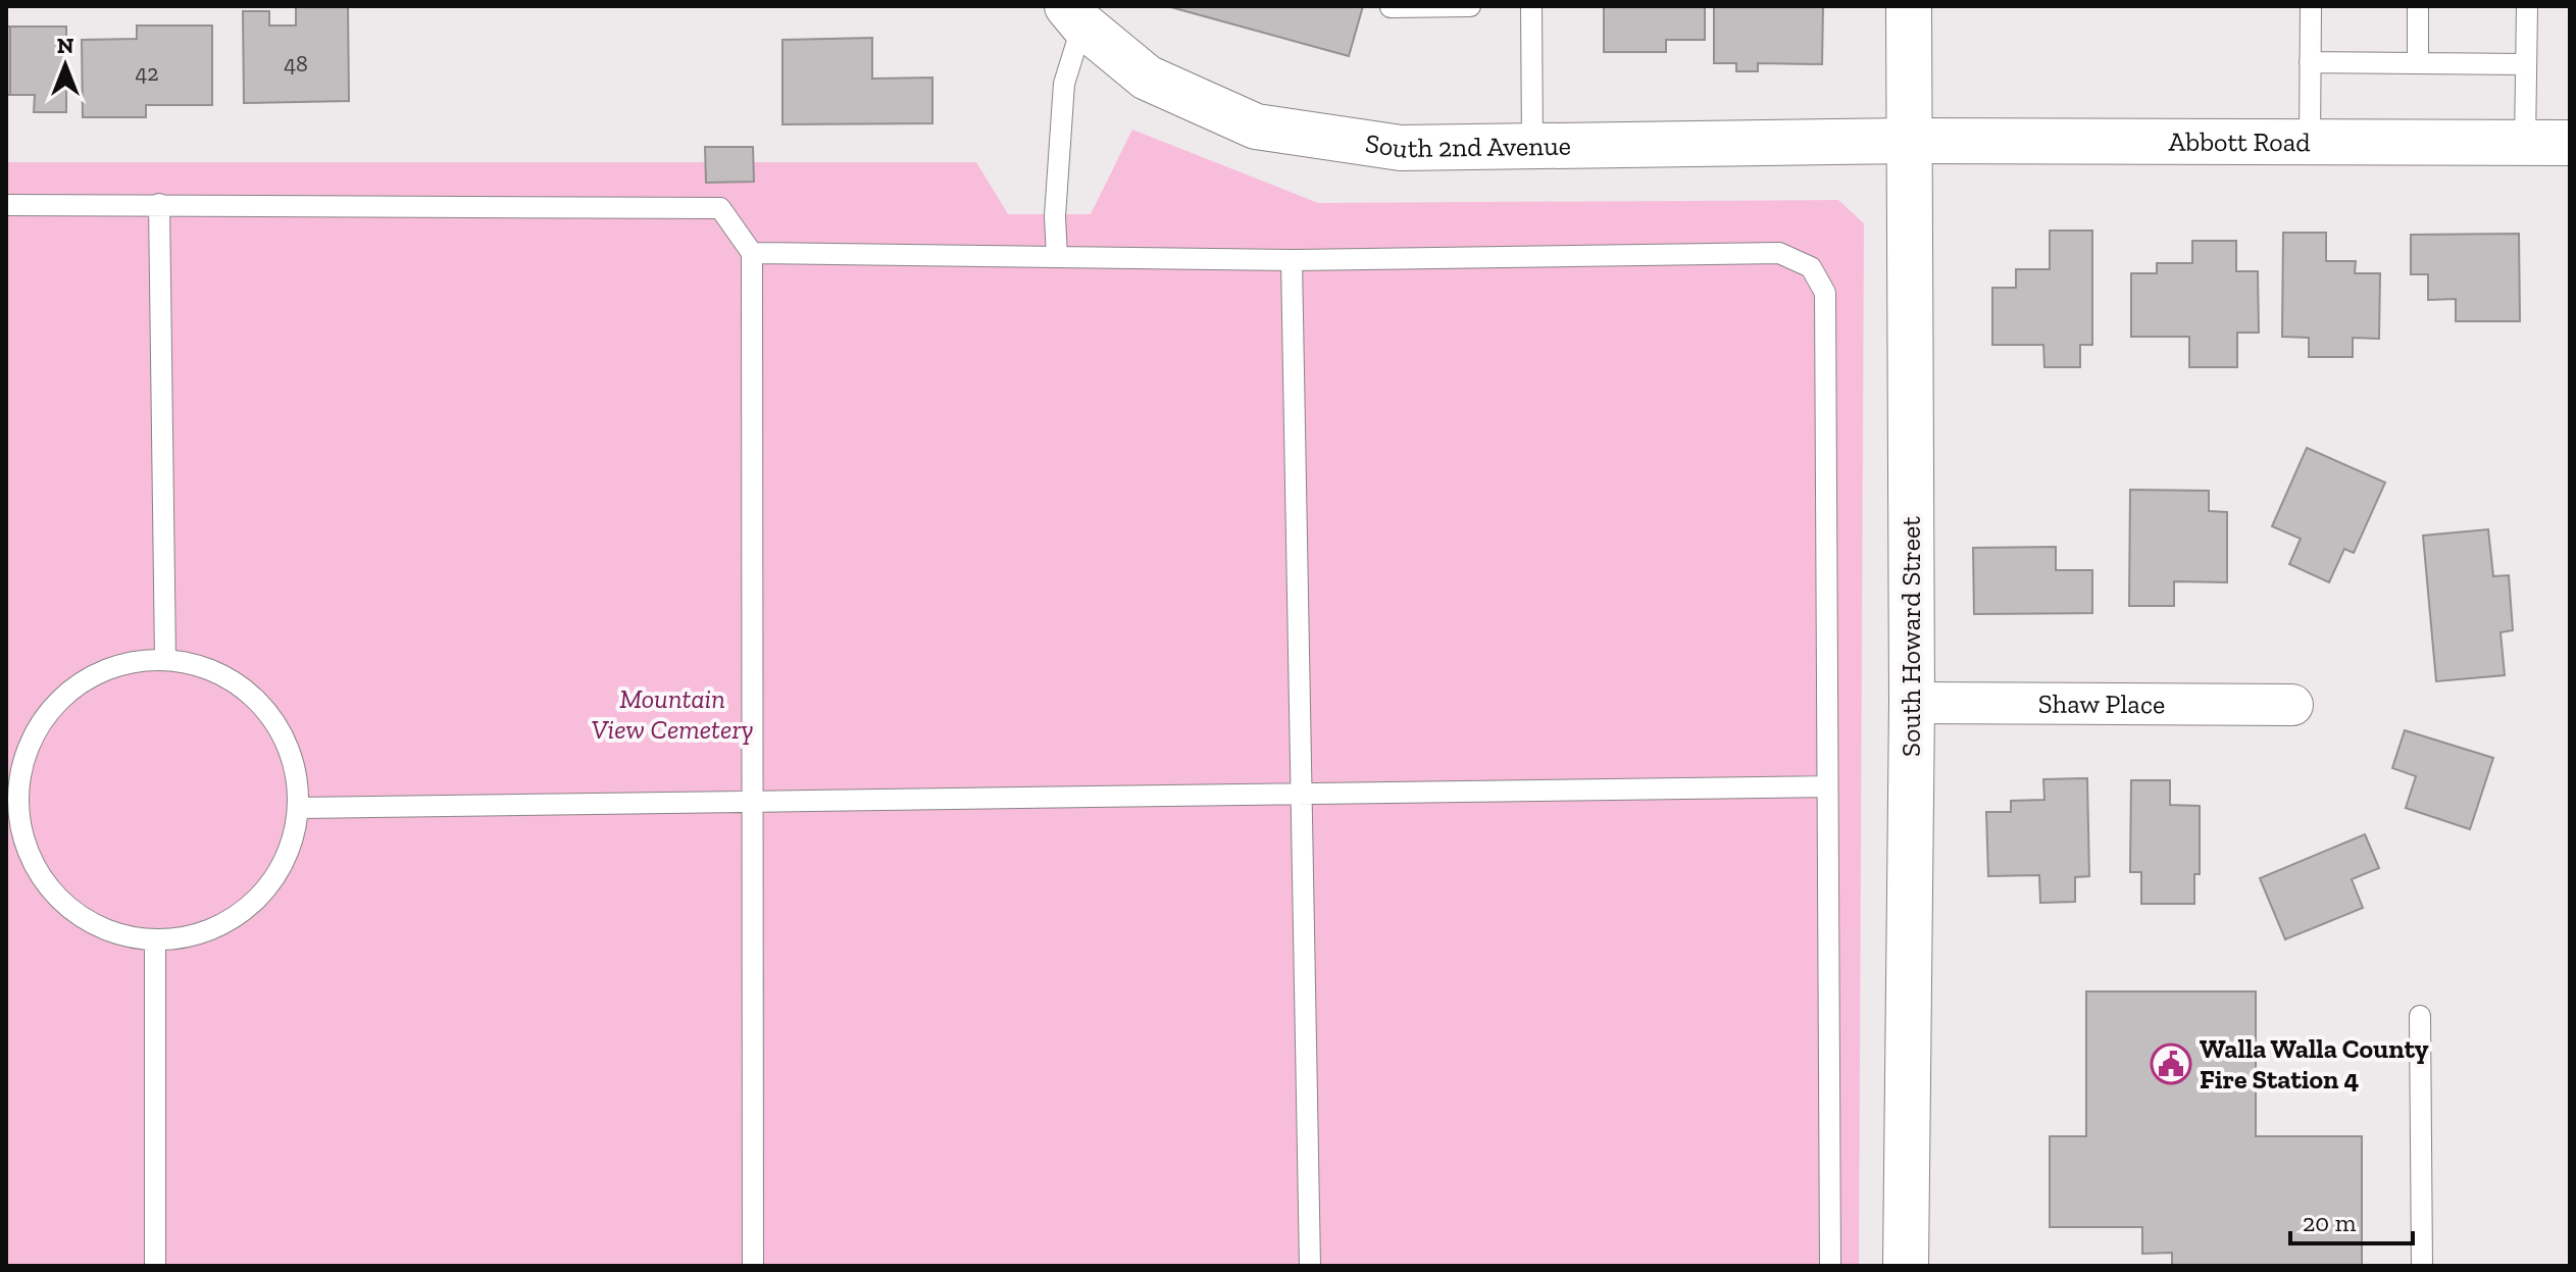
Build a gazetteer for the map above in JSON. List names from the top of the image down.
{
  "streets": {
    "main road": ["Abbott Road", "South 2nd Avenue", "South Howard Street"],
    "street": ["Shaw Place"]
  },
  "crossings": [
    ["Abbott Road", "South 2nd Avenue"],
    ["Abbott Road", "South Howard Street"],
    ["South 2nd Avenue", "South Howard Street"],
    ["South Howard Street", "Shaw Place"]
  ],
  "parks": ["Mountain View Cemetery"],
  "places": {
    "public building": ["Walla Walla County Fire Station 4"]
  },
  "house_numbers": ["48", "42"],
  "scale_bar": "20 m",
  "north": "top"
}
